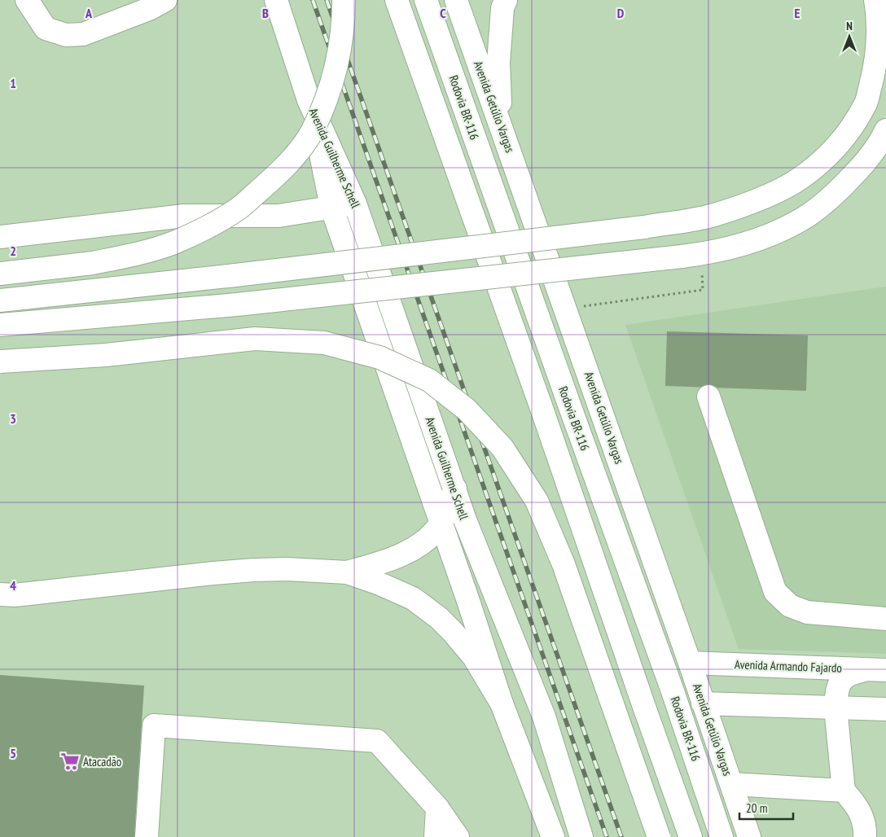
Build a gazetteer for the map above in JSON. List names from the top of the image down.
{
  "streets": {
    "main road": [
      "Avenida Getúlio Vargas",
      "Rodovia BR-116",
      "Avenida Guilherme Schell",
      "Avenida Armando Fajardo"
    ]
  },
  "crossings": [
    ["Avenida Getúlio Vargas", "Avenida Armando Fajardo"]
  ],
  "places": {
    "supermarket": ["Atacadão"]
  },
  "scale_bar": "20 m",
  "north": "top",
  "grid": {
    "columns": [
      "A",
      "B",
      "C",
      "D",
      "E"
    ],
    "rows": [
      "1",
      "2",
      "3",
      "4",
      "5"
    ]
  }
}
